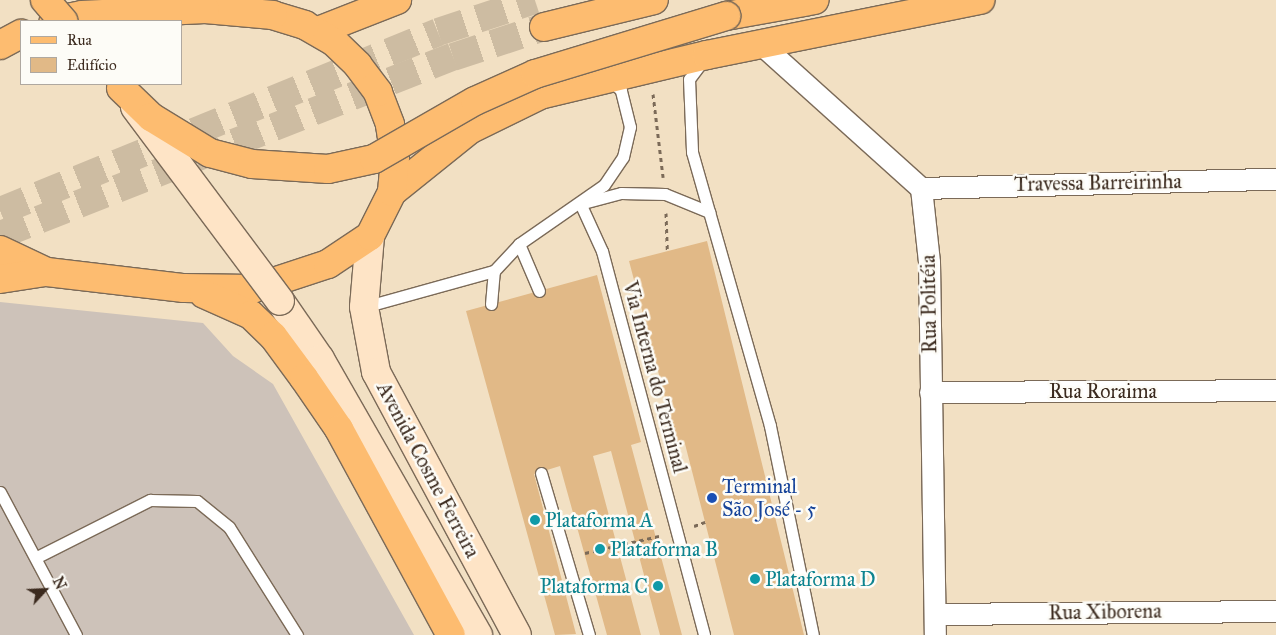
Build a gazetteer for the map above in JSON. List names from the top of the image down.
{
  "streets": {
    "main road": ["Avenida Cosme Ferreira"],
    "street": [
      "Travessa Barreirinha",
      "Rua Politéia",
      "Rua Roraima",
      "Rua Xiborena"
    ],
    "lane": ["Via Interna do Terminal"]
  },
  "crossings": [
    ["Travessa Barreirinha", "Rua Politéia"],
    ["Rua Politéia", "Rua Roraima"],
    ["Rua Politéia", "Rua Xiborena"]
  ],
  "places": [
    "Terminal São José - 5",
    "Plataforma A",
    "Plataforma B",
    "Plataforma D",
    "Plataforma C"
  ],
  "legend": ["Rua", "Edifício"],
  "north": "top right"
}
